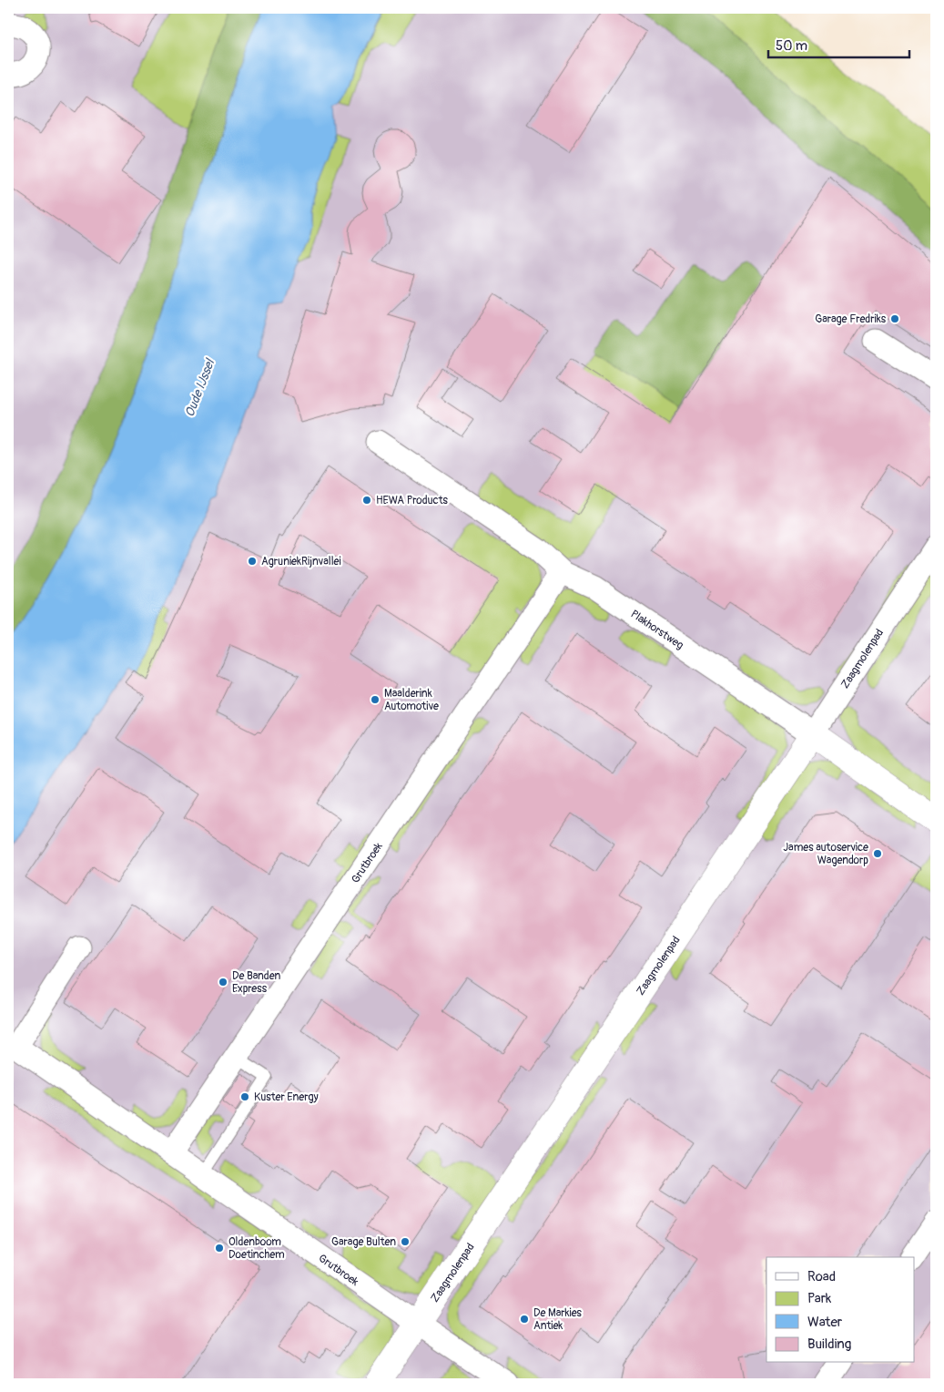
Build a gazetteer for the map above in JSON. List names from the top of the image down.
{
  "streets": {
    "street": ["Plakhorstweg", "Zaagmolenpad", "Grutbroek"]
  },
  "crossings": [
    ["Plakhorstweg", "Zaagmolenpad"],
    ["Plakhorstweg", "Grutbroek"],
    ["Zaagmolenpad", "Grutbroek"]
  ],
  "water": ["Oude IJssel"],
  "places": [
    "Garage Fredriks",
    "HEWA Products",
    "AgruniekRijnvallei",
    "Maalderink Automotive",
    "James autoservice Wagendorp",
    "De Banden Express",
    "Kuster Energy",
    "Garage Bulten",
    "Oldenboom Doetinchem",
    "De Markies Antiek"
  ],
  "legend": [
    "Road",
    "Park",
    "Water",
    "Building"
  ],
  "scale_bar": "50 m"
}
